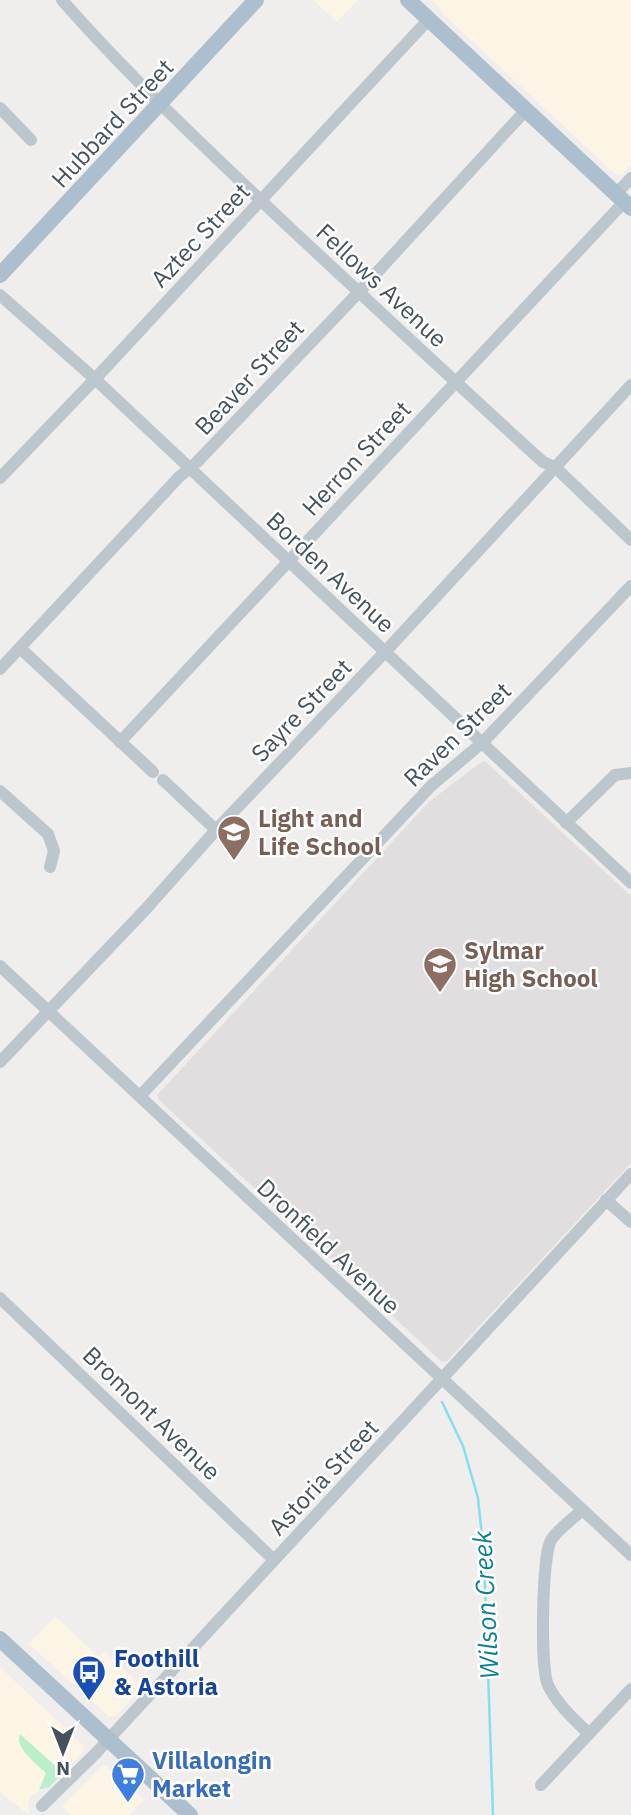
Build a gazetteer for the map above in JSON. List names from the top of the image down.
{
  "streets": {
    "main road": ["Hubbard Street"],
    "street": [
      "Aztec Street",
      "Fellows Avenue",
      "Beaver Street",
      "Herron Street",
      "Borden Avenue",
      "Sayre Street",
      "Raven Street",
      "Dronfield Avenue",
      "Bromont Avenue",
      "Astoria Street"
    ]
  },
  "crossings": [
    ["Hubbard Street", "Fellows Avenue"],
    ["Aztec Street", "Fellows Avenue"],
    ["Aztec Street", "Borden Avenue"],
    ["Fellows Avenue", "Beaver Street"],
    ["Fellows Avenue", "Herron Street"],
    ["Fellows Avenue", "Sayre Street"],
    ["Beaver Street", "Borden Avenue"],
    ["Herron Street", "Borden Avenue"],
    ["Borden Avenue", "Sayre Street"],
    ["Borden Avenue", "Raven Street"],
    ["Sayre Street", "Dronfield Avenue"],
    ["Raven Street", "Dronfield Avenue"],
    ["Dronfield Avenue", "Astoria Street"],
    ["Bromont Avenue", "Astoria Street"]
  ],
  "water": ["Wilson Creek"],
  "places": {
    "school or university": ["Light and Life School", "Sylmar High School"],
    "bus stop": ["Foothill & Astoria"],
    "supermarket": ["Villalongin Market"]
  },
  "north": "bottom"
}
